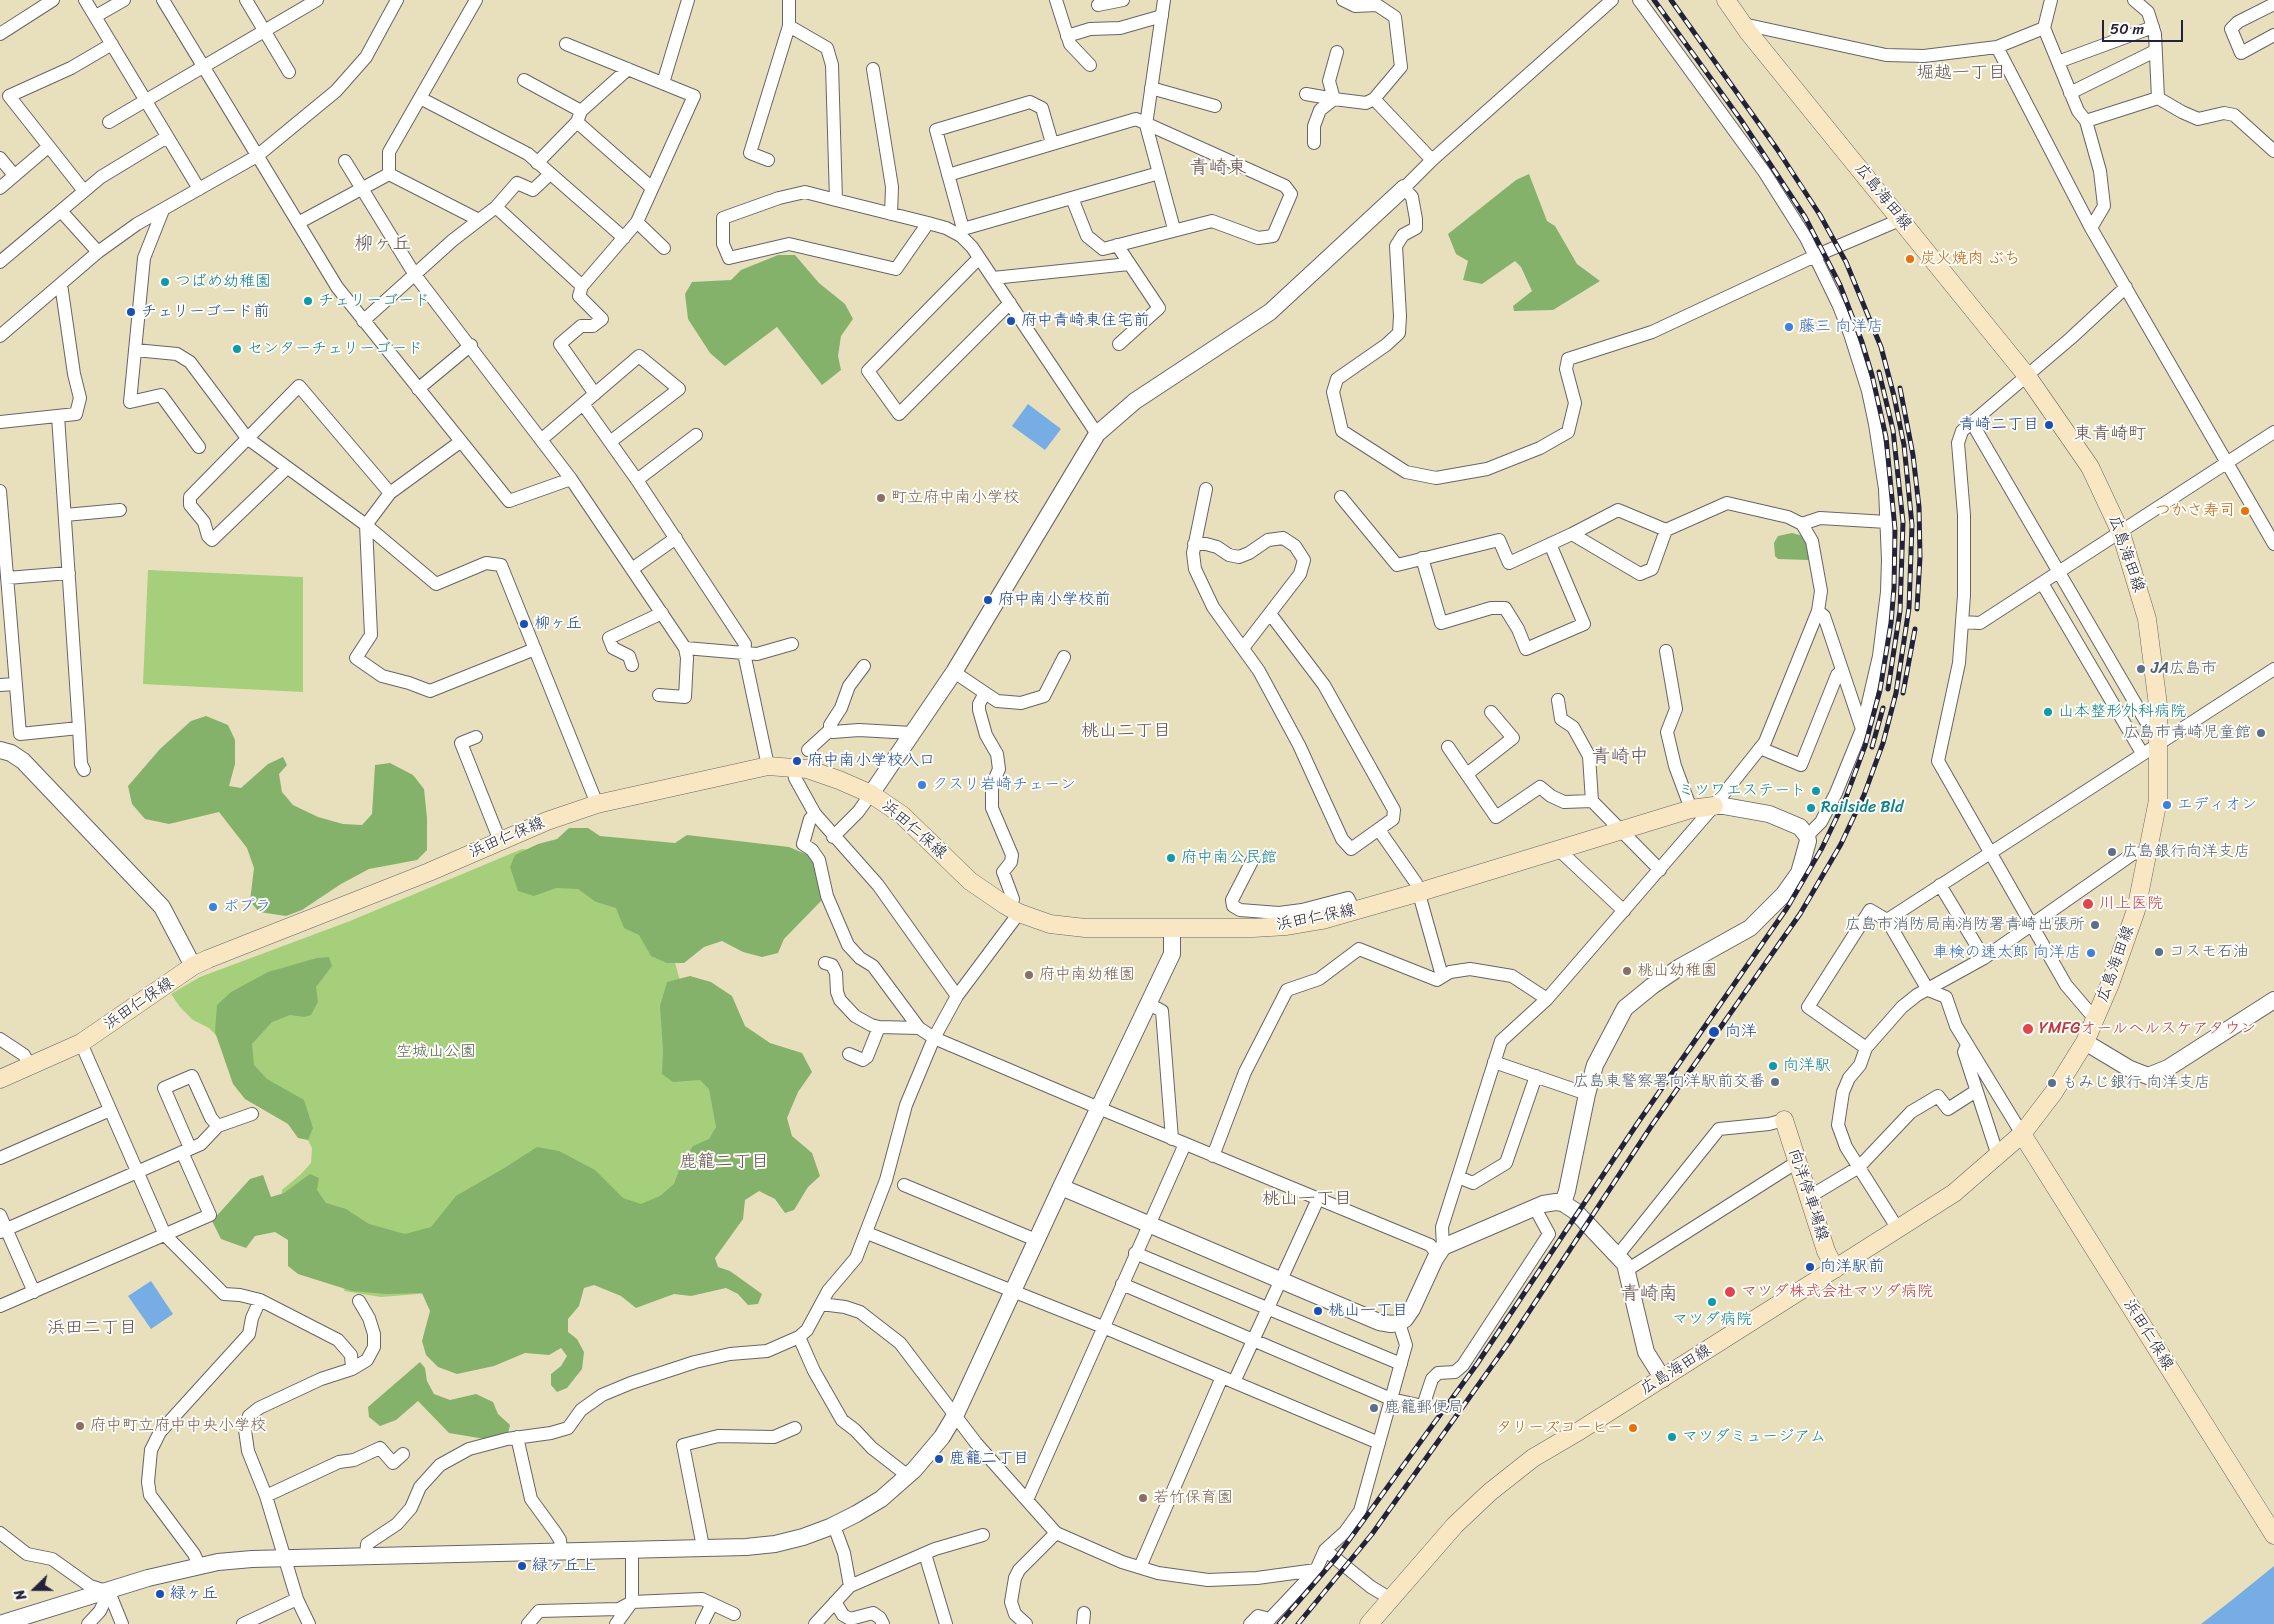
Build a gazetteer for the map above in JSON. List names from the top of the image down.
{
  "streets": {
    "main road": ["広島海田線", "浜田仁保線", "向洋停車場線"]
  },
  "crossings": [
    ["広島海田線", "浜田仁保線"],
    ["広島海田線", "向洋停車場線"]
  ],
  "districts": [
    "堀越一丁目",
    "青崎東",
    "柳ヶ丘",
    "東青崎町",
    "桃山二丁目",
    "青崎中",
    "鹿籠二丁目",
    "桃山一丁目",
    "青崎南",
    "浜田二丁目"
  ],
  "parks": ["空城山公園"],
  "places": [
    "炭火焼肉 ぶち",
    "つばめ幼稚園",
    "チェリーゴード",
    "チェリーゴード前",
    "府中青崎東住宅前",
    "藤三 向洋店",
    "センターチェリーゴード",
    "青崎二丁目",
    "町立府中南小学校",
    "つかさ寿司",
    "府中南小学校前",
    "柳ヶ丘",
    "JA広島市",
    "山本整形外科病院",
    "広島市青崎児童館",
    "府中南小学校入口",
    "クスリ岩崎チェーン",
    "ミツワエステート",
    "エディオン",
    "Railside Bld",
    "広島銀行向洋支店",
    "府中南公民館",
    "川上医院",
    "ポプラ",
    "広島市消防局南消防署青崎出張所",
    "コスモ石油",
    "車検の速太郎 向洋店",
    "桃山幼稚園",
    "府中南幼稚園",
    "YMFGオールヘルスケアタウン",
    "向洋",
    "向洋駅",
    "広島東警察署向洋駅前交番",
    "もみじ銀行 向洋支店",
    "向洋駅前",
    "マツダ株式会社マツダ病院",
    "マツダ病院",
    "桃山一丁目",
    "鹿籠郵便局",
    "府中町立府中中央小学校",
    "タリーズコーヒー",
    "マツダミュージアム",
    "鹿籠二丁目",
    "若竹保育園",
    "緑ヶ丘上",
    "緑ヶ丘"
  ],
  "scale_bar": "50 m",
  "north": "left"
}
